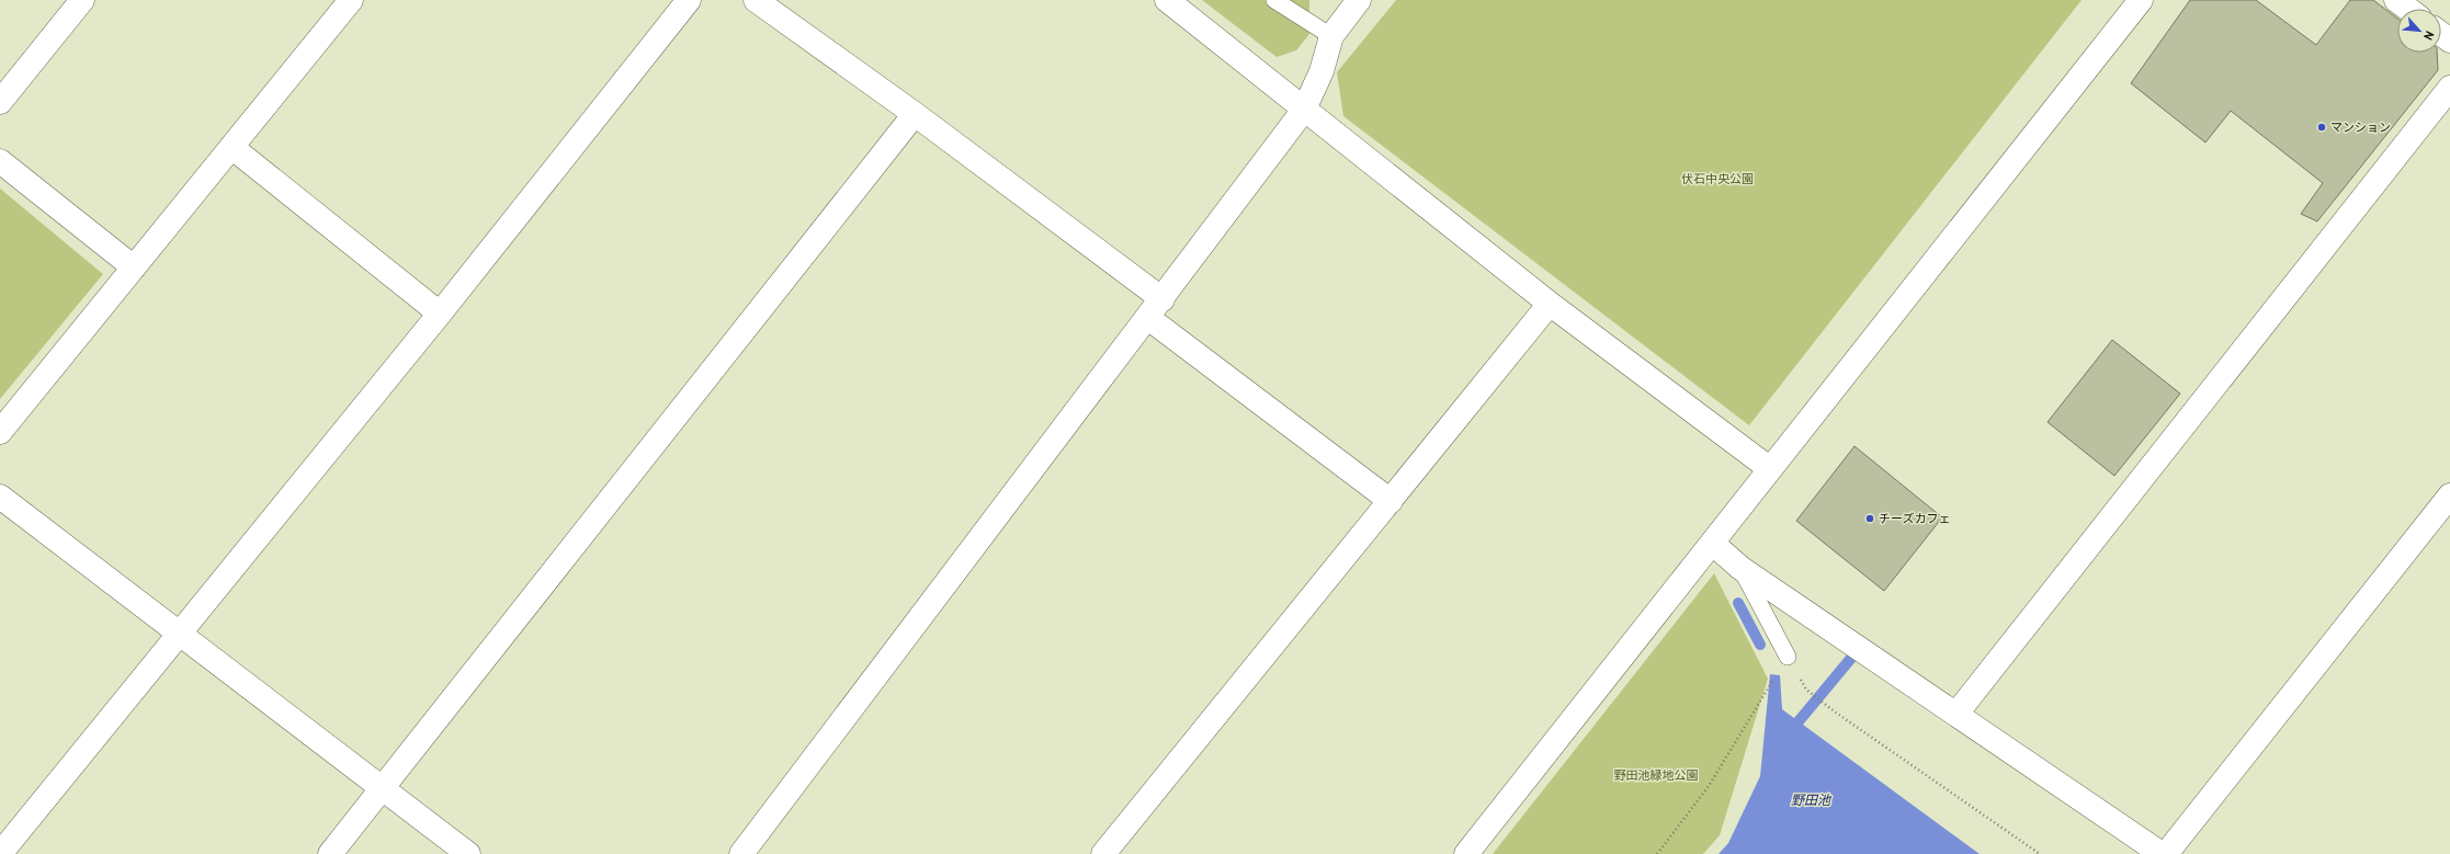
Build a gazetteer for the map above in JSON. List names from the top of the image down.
{
  "water": ["野田池"],
  "parks": ["伏石中央公園", "野田池緑地公園"],
  "places": ["マンション", "チーズカフェ"],
  "north": "bottom right"
}
